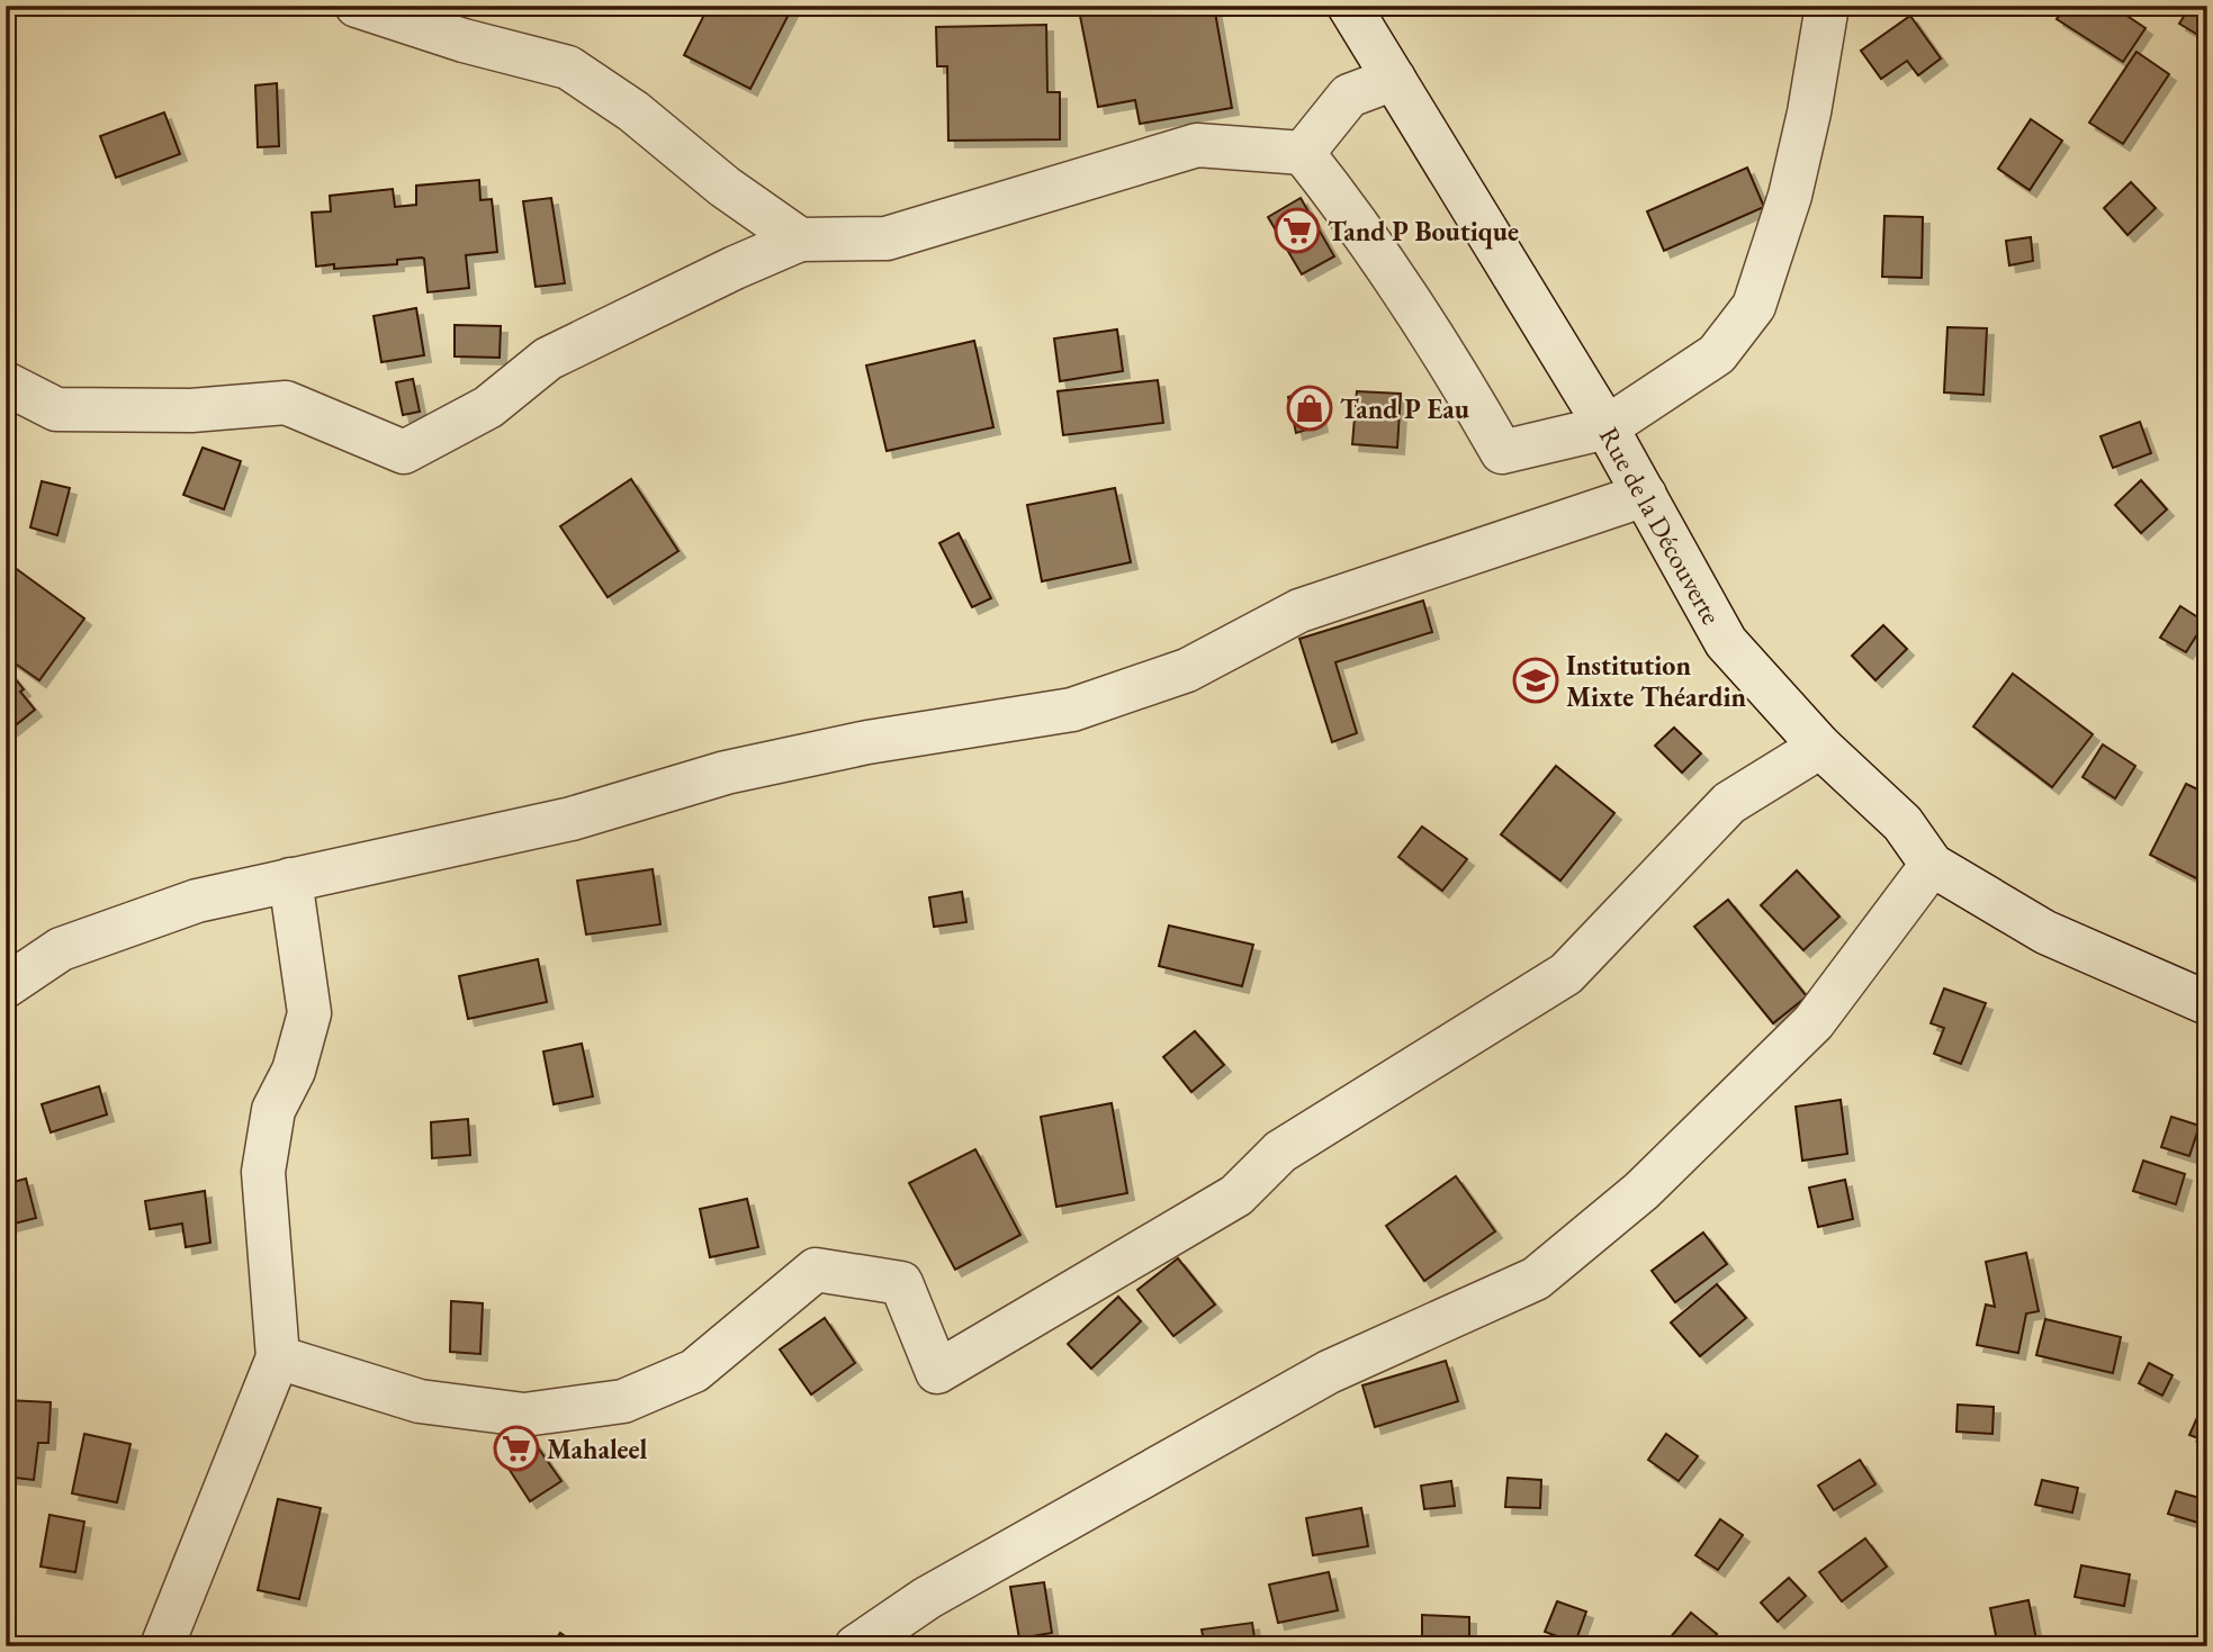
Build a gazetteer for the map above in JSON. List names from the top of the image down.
{
  "streets": {
    "street": ["Rue de la Découverte"]
  },
  "places": {
    "supermarket": ["Tand P Boutique", "Mahaleel"],
    "shop": ["Tand P Eau"],
    "school or university": ["Institution Mixte Théardin"]
  }
}
